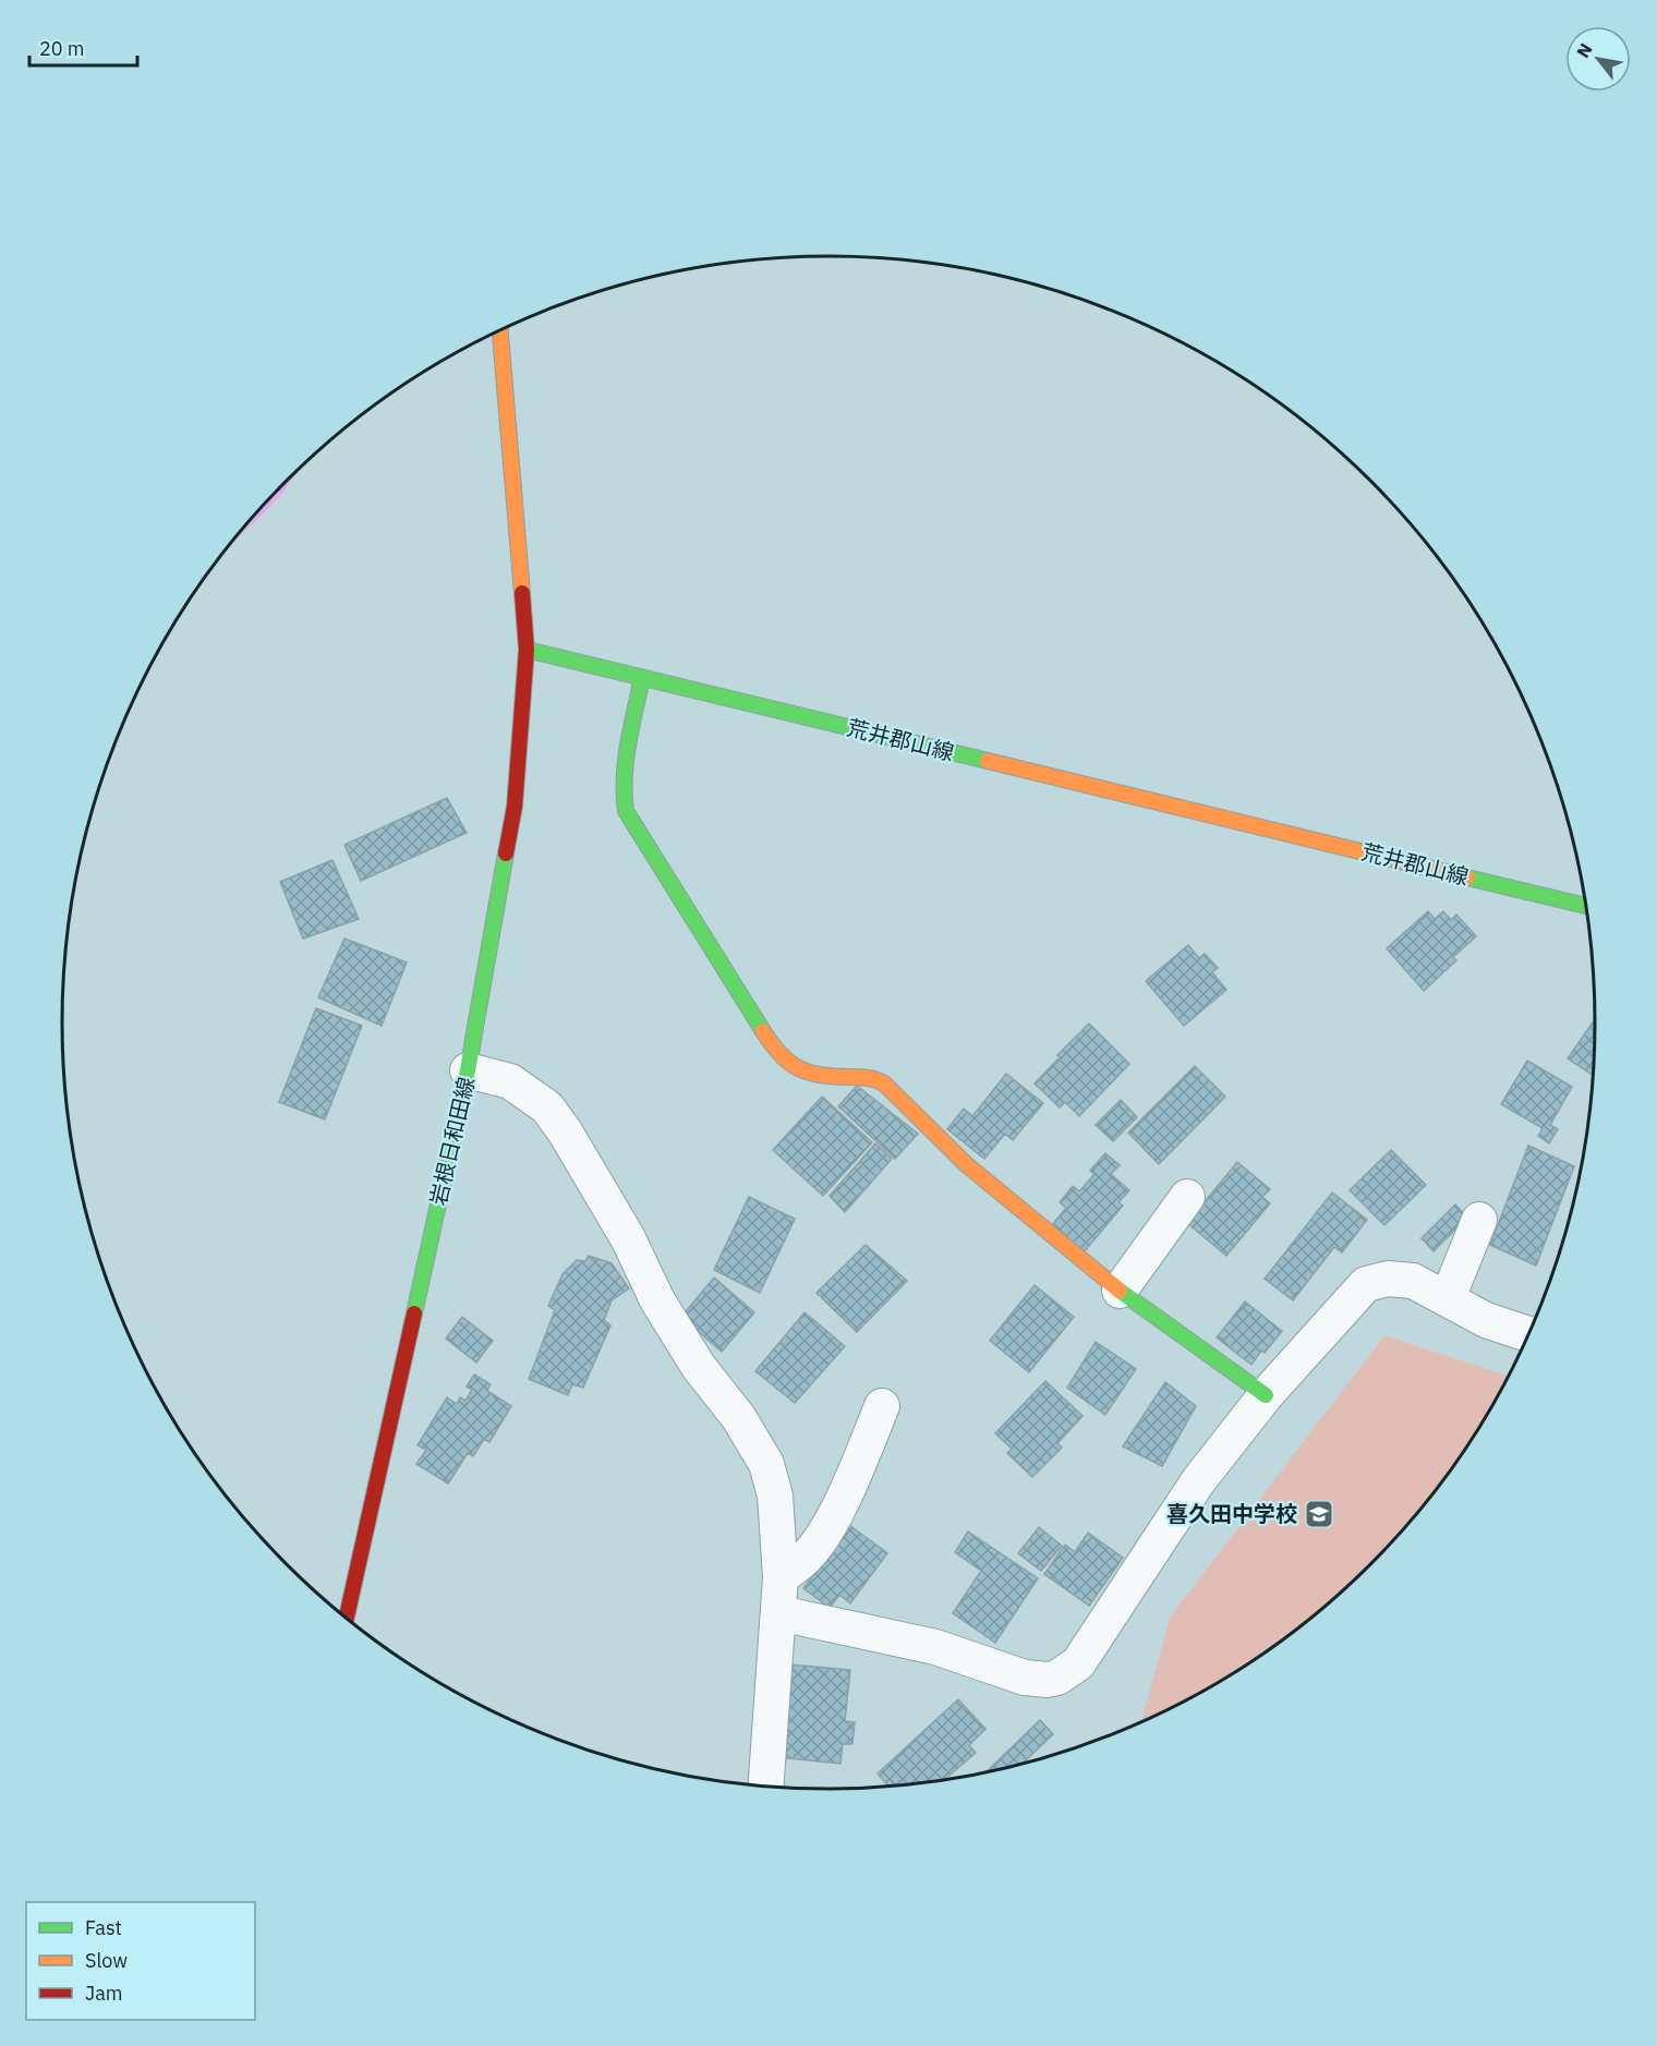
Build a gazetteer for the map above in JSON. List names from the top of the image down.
{
  "streets": {
    "main road": ["荒井郡山線", "岩根日和田線"]
  },
  "crossings": [
    ["荒井郡山線", "岩根日和田線"]
  ],
  "places": {
    "school or university": ["喜久田中学校"]
  },
  "legend": ["Fast", "Slow", "Jam"],
  "scale_bar": "20 m",
  "north": "top left"
}
